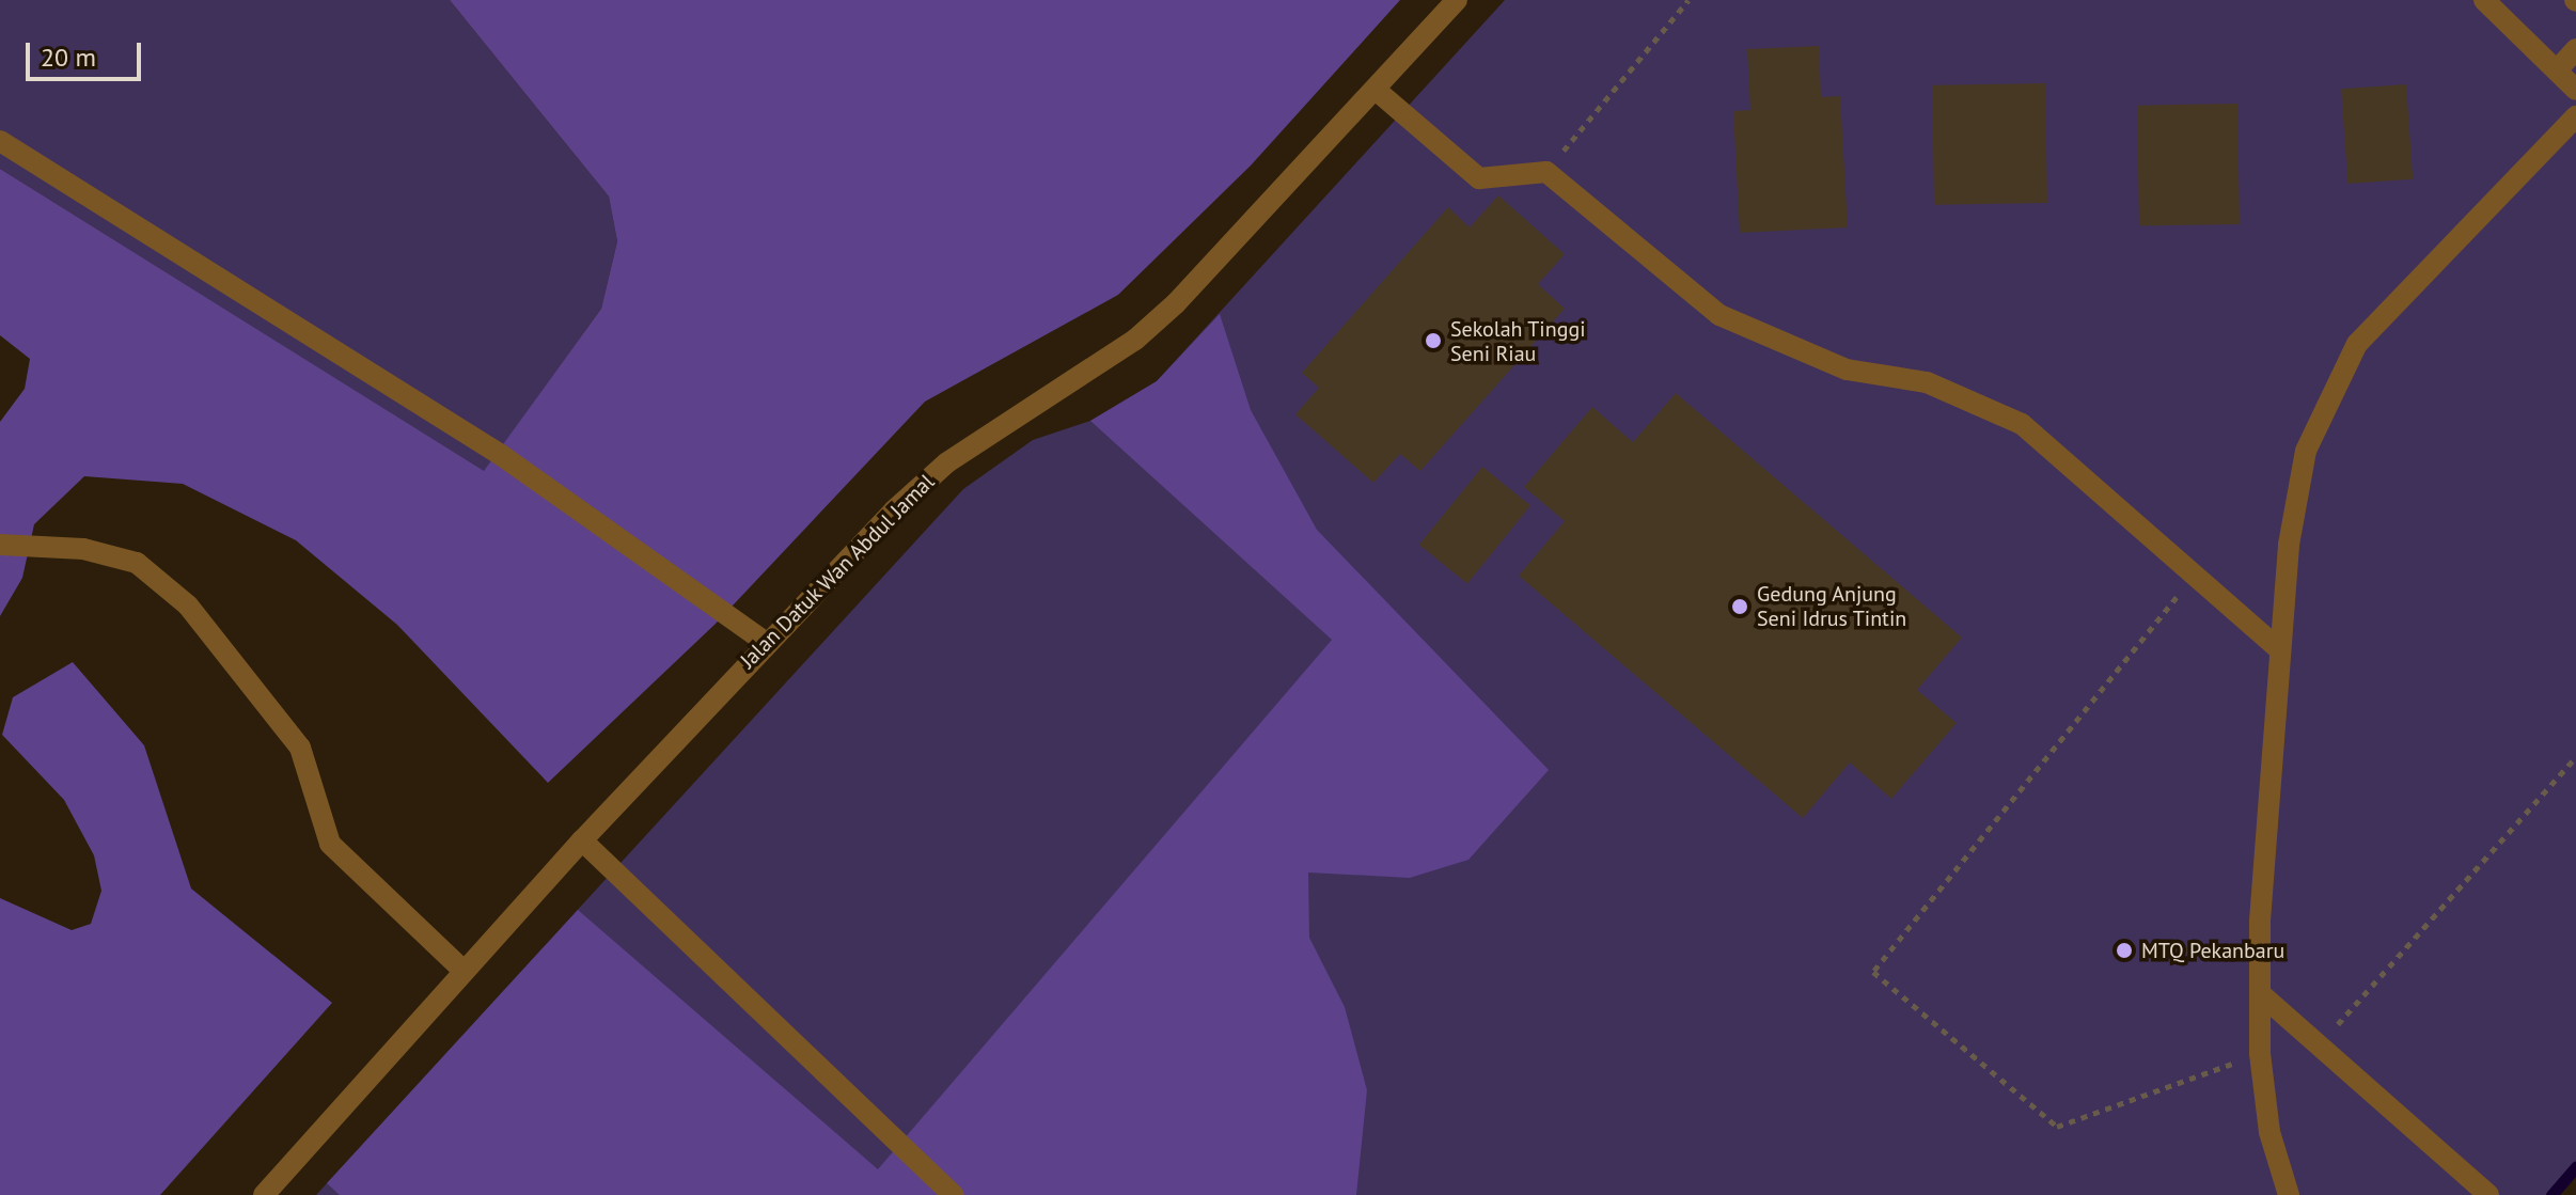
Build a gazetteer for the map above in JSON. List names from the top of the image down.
{
  "streets": {
    "street": ["Jalan Datuk Wan Abdul Jamal"]
  },
  "places": ["Sekolah Tinggi Seni Riau", "Gedung Anjung Seni Idrus Tintin", "MTQ Pekanbaru"],
  "scale_bar": "20 m"
}
